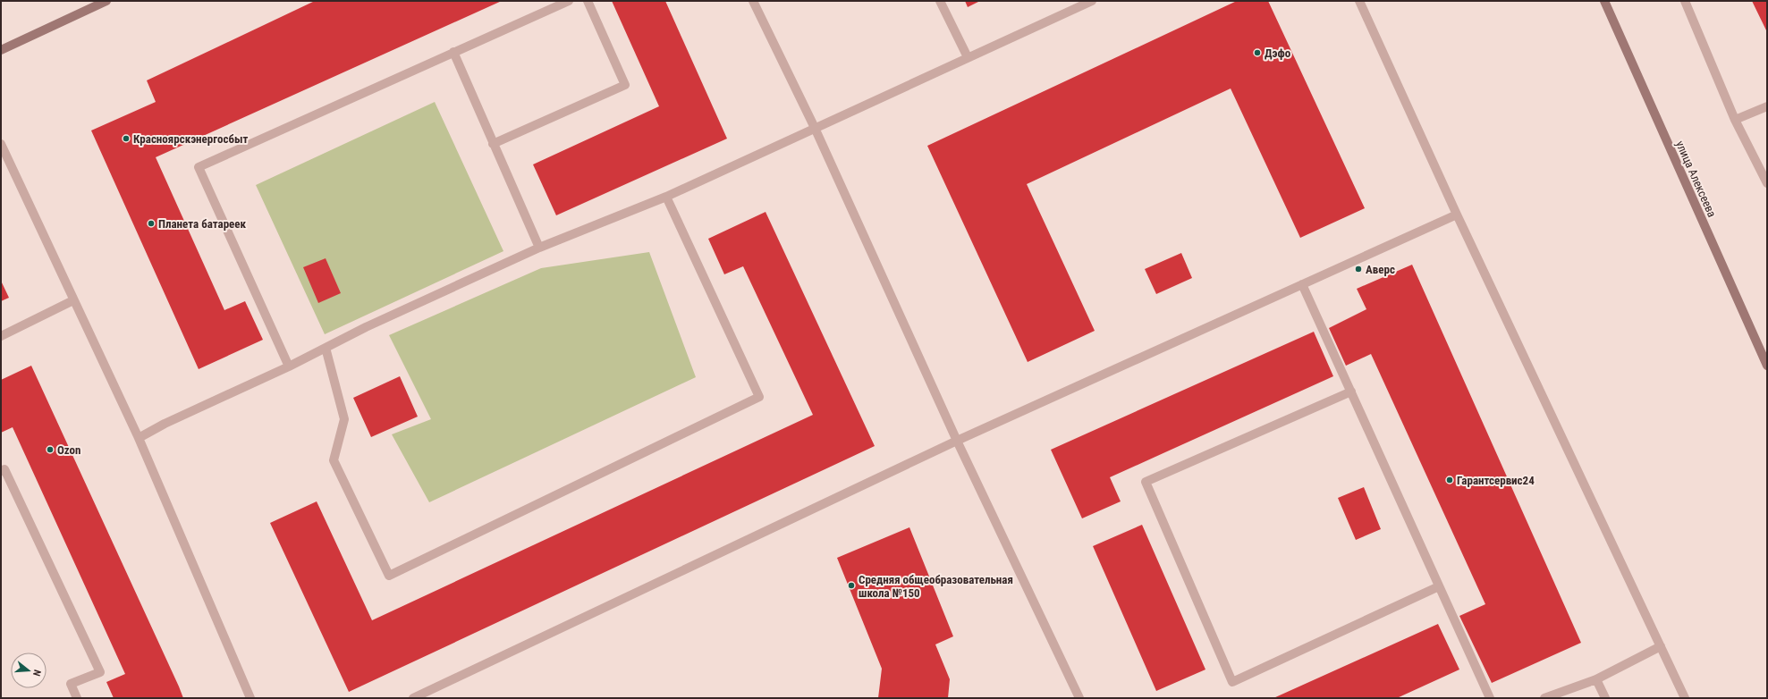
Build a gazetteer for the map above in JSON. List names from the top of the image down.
{
  "streets": {
    "street": ["улица Алексеева"]
  },
  "places": [
    "Дэфо",
    "Красноярскэнергосбыт",
    "Планета батареек",
    "Аверс",
    "Ozon",
    "Гарантсервис24",
    "Средняя общеобразовательная школа №150"
  ],
  "north": "right"
}
